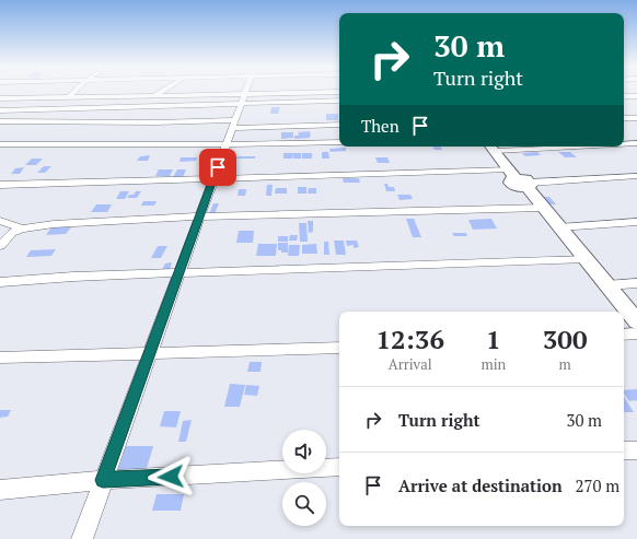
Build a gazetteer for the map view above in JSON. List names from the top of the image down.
{
  "page": {
    "turn": ["30 m", "Turn right"],
    "then": "Then",
    "eta": [
      "12:36",
      "Arrival",
      "1",
      "min",
      "300",
      "m"
    ],
    "list": [
      {
        "name": "Turn right",
        "value": "30 m"
      },
      {
        "name": "Arrive at destination",
        "value": "270 m"
      }
    ]
  }
}
